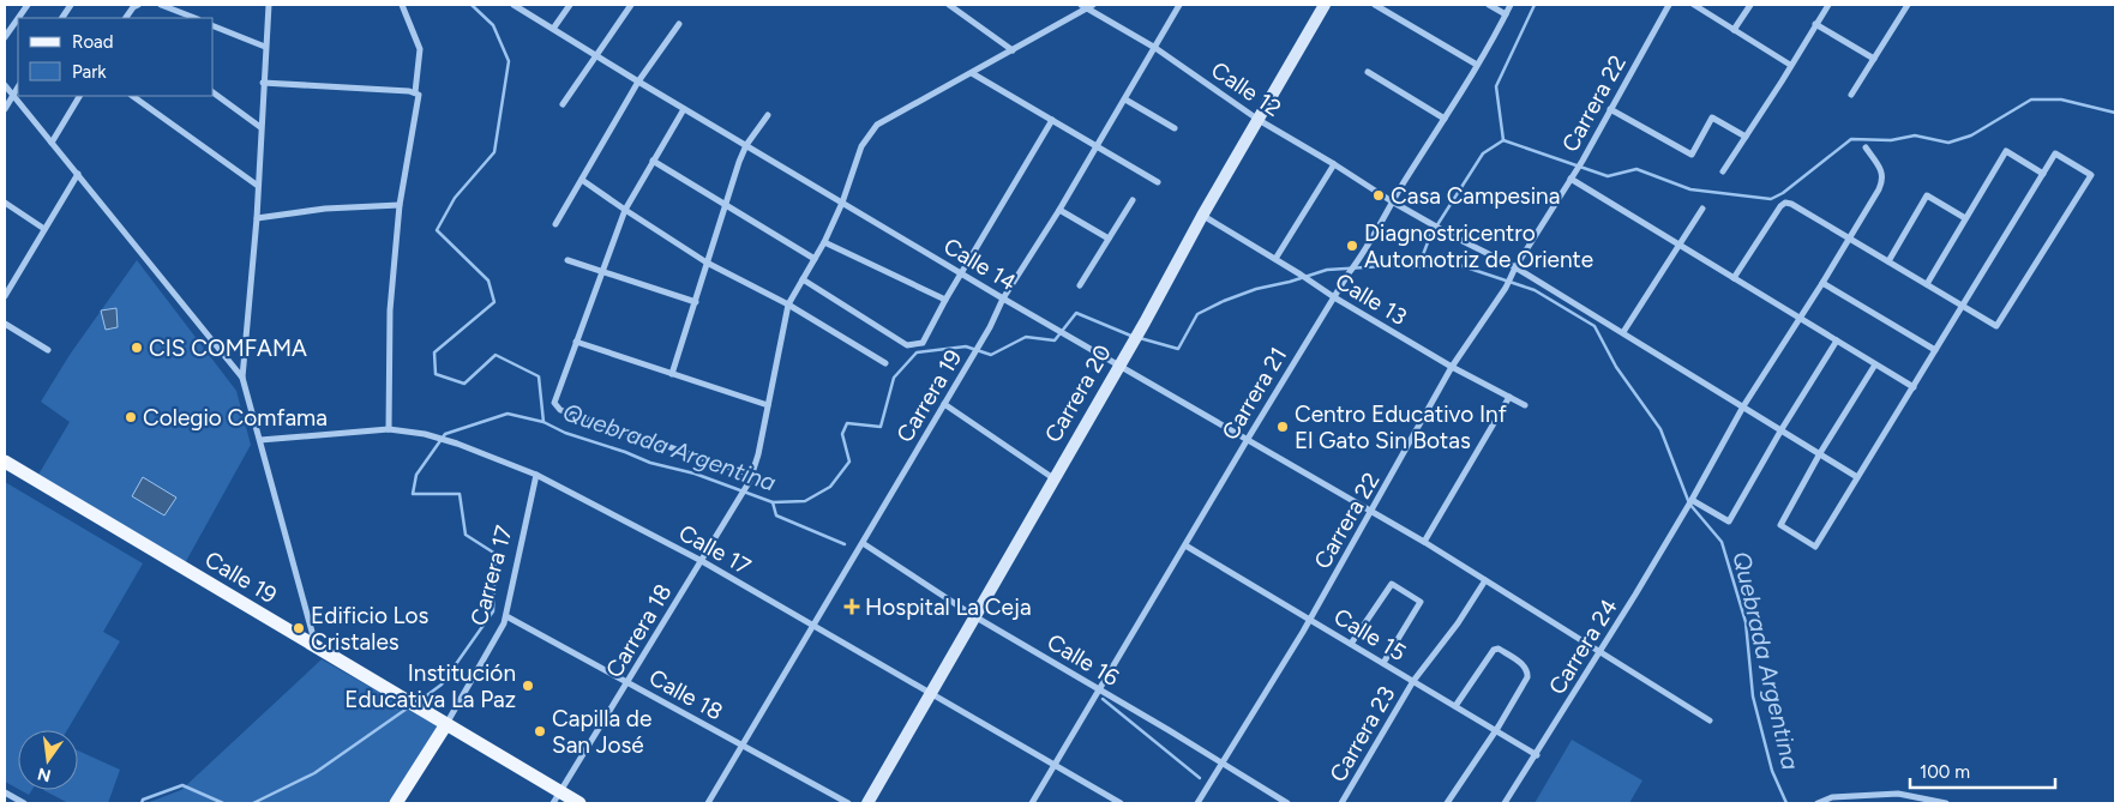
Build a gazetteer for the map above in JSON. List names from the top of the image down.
{
  "streets": {
    "main road": ["Carrera 20", "Carrera 17", "Calle 19"],
    "street": [
      "Calle 12",
      "Carrera 22",
      "Calle 14",
      "Calle 13",
      "Carrera 21",
      "Carrera 19",
      "Calle 17",
      "Carrera 18",
      "Calle 15",
      "Carrera 24",
      "Calle 16",
      "Calle 18",
      "Carrera 23"
    ]
  },
  "crossings": [
    ["Calle 12", "Carrera 22"],
    ["Calle 12", "Carrera 20"],
    ["Calle 12", "Carrera 21"],
    ["Calle 12", "Carrera 19"],
    ["Calle 12", "Carrera 24"],
    ["Carrera 22", "Calle 14"],
    ["Carrera 22", "Calle 13"],
    ["Carrera 22", "Calle 15"],
    ["Carrera 22", "Calle 16"],
    ["Calle 14", "Carrera 20"],
    ["Calle 14", "Carrera 21"],
    ["Calle 14", "Carrera 19"],
    ["Calle 14", "Carrera 24"],
    ["Calle 14", "Carrera 23"],
    ["Calle 13", "Carrera 20"],
    ["Calle 13", "Carrera 21"],
    ["Carrera 20", "Calle 17"],
    ["Carrera 20", "Calle 16"],
    ["Carrera 21", "Calle 17"],
    ["Carrera 21", "Calle 15"],
    ["Carrera 21", "Calle 16"],
    ["Carrera 19", "Calle 17"],
    ["Carrera 19", "Calle 16"],
    ["Carrera 19", "Calle 18"],
    ["Calle 17", "Carrera 17"],
    ["Calle 17", "Carrera 18"],
    ["Carrera 17", "Calle 19"],
    ["Carrera 17", "Calle 18"],
    ["Calle 19", "Carrera 18"],
    ["Carrera 18", "Calle 18"],
    ["Calle 15", "Carrera 24"],
    ["Calle 15", "Carrera 23"]
  ],
  "water": ["Quebrada Argentina"],
  "places": {
    "other": [
      "Casa Campesina",
      "Diagnostricentro Automotriz de Oriente",
      "CIS COMFAMA",
      "Colegio Comfama",
      "Centro Educativo Inf El Gato Sin Botas",
      "Edificio Los Cristales",
      "Institución Educativa La Paz",
      "Capilla de San José"
    ],
    "health": ["Hospital La Ceja"]
  },
  "legend": ["Road", "Park"],
  "scale_bar": "100 m",
  "north": "bottom"
}
